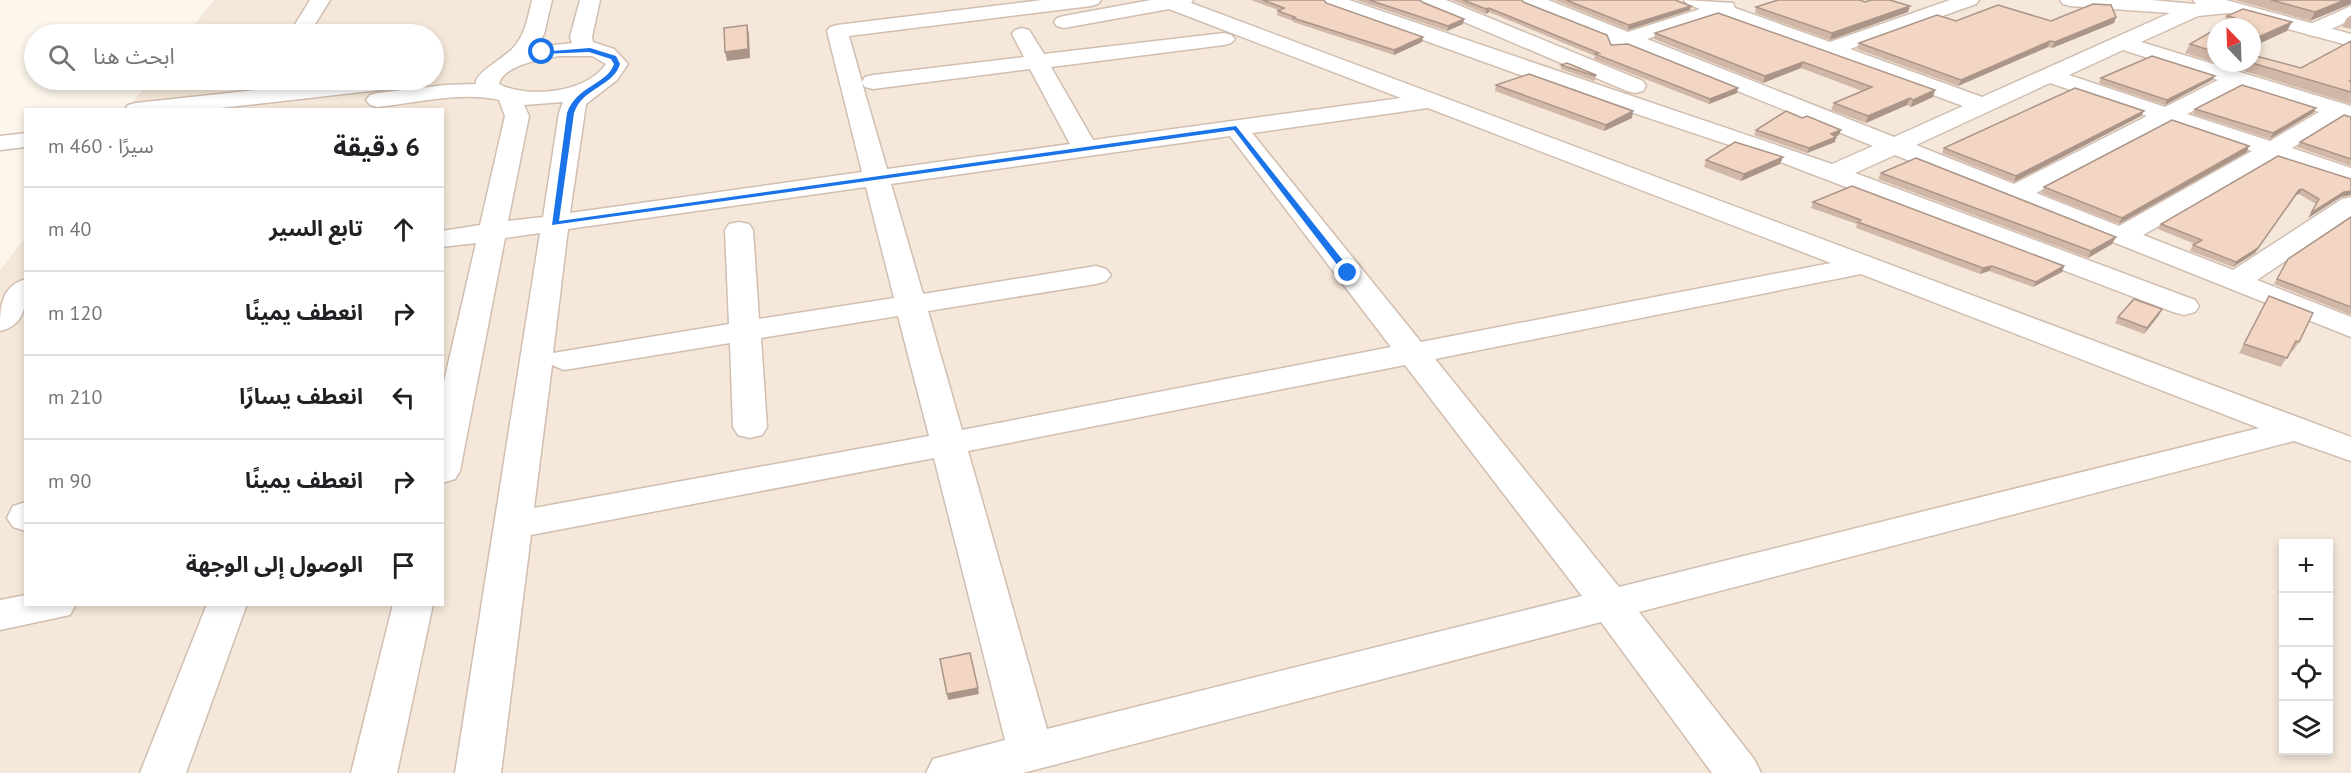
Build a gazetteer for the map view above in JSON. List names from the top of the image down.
{
  "north": "top left",
  "page": {
    "search": "ابحث هنا",
    "heading": ["6 دقيقة", "سيرًا · 460 m"],
    "list": [
      ["تابع السير", "40 m"],
      ["انعطف يمينًا", "120 m"],
      ["انعطف يسارًا", "210 m"],
      ["انعطف يمينًا", "90 m"],
      "الوصول إلى الوجهة"
    ],
    "map_buttons": ["+", "−"]
  }
}
